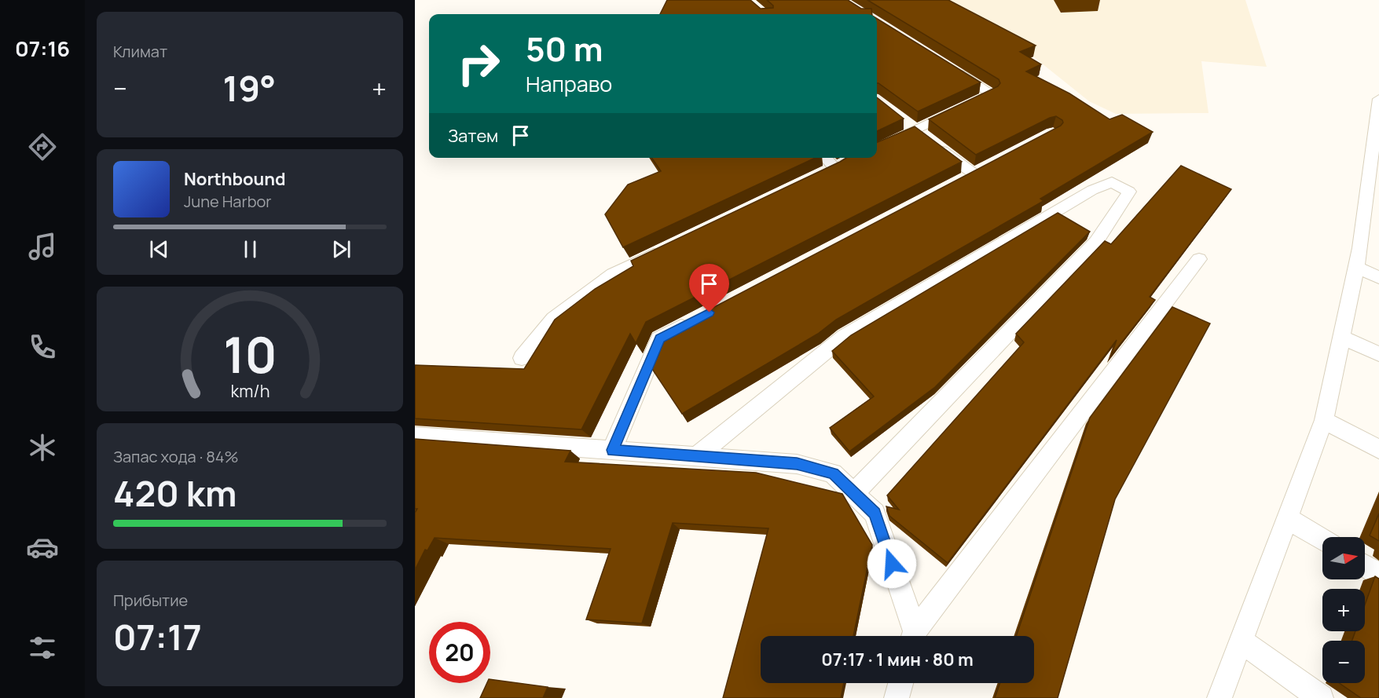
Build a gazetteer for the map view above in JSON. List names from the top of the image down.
{
  "north": "right",
  "page": {
    "tabs": "07:16",
    "tile": [
      "Климат",
      ["Запас хода · 84%", "420 km"],
      ["Прибытие", "07:17"]
    ],
    "turn": ["50 m", "Направо"],
    "heat": ["−", "19°", "+"],
    "then": "Затем",
    "song": ["Northbound", "June Harbor"],
    "map_buttons": ["+", "−"],
    "limit": "20",
    "trip": "07:17 · 1 мин · 80 m",
    "gauge": ["10", "km/h"]
  }
}
